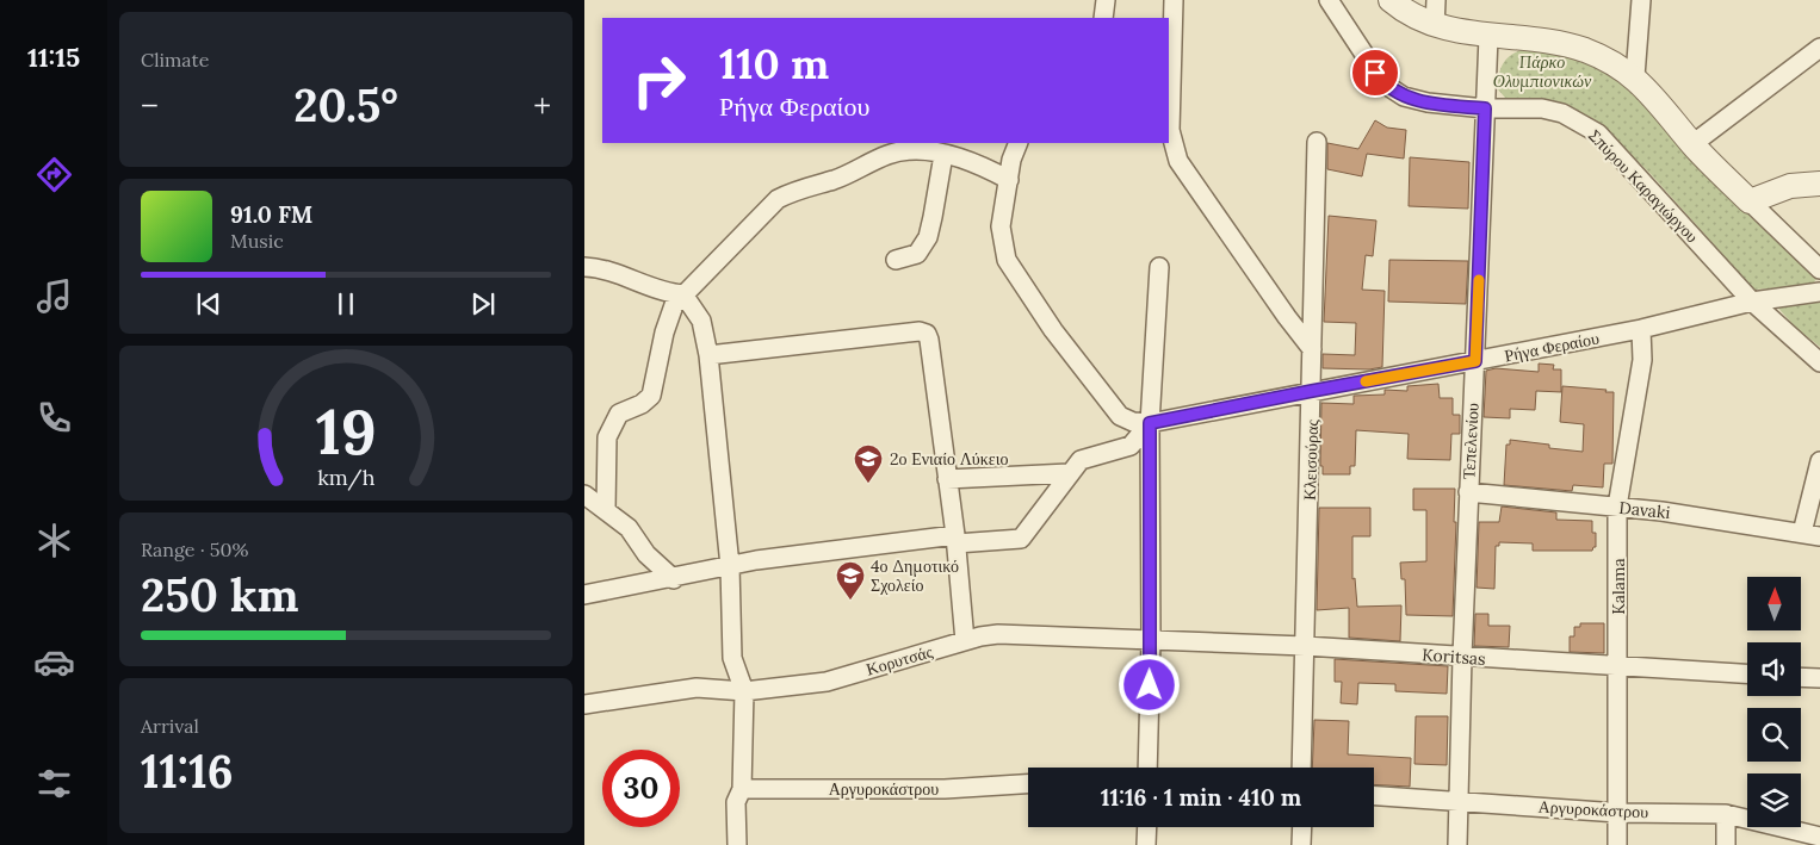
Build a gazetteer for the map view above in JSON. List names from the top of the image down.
{
  "streets": {
    "street": [
      "Σπύρου Καραγιώργου",
      "Ρήγα Φεραίου",
      "Τεπελενίου",
      "Κλεισούρας",
      "Davaki",
      "Kalama",
      "Koritsas",
      "Κορυτσάς",
      "Αργυροκάστρου"
    ]
  },
  "crossings": [
    ["Σπύρου Καραγιώργου", "Ρήγα Φεραίου"],
    ["Σπύρου Καραγιώργου", "Τεπελενίου"],
    ["Ρήγα Φεραίου", "Τεπελενίου"],
    ["Ρήγα Φεραίου", "Κλεισούρας"],
    ["Ρήγα Φεραίου", "Kalama"],
    ["Τεπελενίου", "Davaki"],
    ["Τεπελενίου", "Koritsas"],
    ["Τεπελενίου", "Αργυροκάστρου"],
    ["Κλεισούρας", "Koritsas"],
    ["Davaki", "Kalama"],
    ["Kalama", "Koritsas"],
    ["Kalama", "Αργυροκάστρου"],
    ["Koritsas", "Κορυτσάς"]
  ],
  "parks": ["Πάρκο Ολυμπιονικών"],
  "places": {
    "school or university": ["2ο Ενιαίο Λύκειο", "4ο Δημοτικό Σχολείο"]
  },
  "north": "top",
  "page": {
    "tabs": "11:15",
    "tile": [
      "Climate",
      ["Range · 50%", "250 km"],
      ["Arrival", "11:16"]
    ],
    "turn": ["110 m", "Ρήγα Φεραίου"],
    "heat": ["−", "20.5°", "+"],
    "song": ["91.0 FM", "Music"],
    "limit": "30",
    "trip": "11:16 · 1 min · 410 m",
    "gauge": ["19", "km/h"]
  }
}
